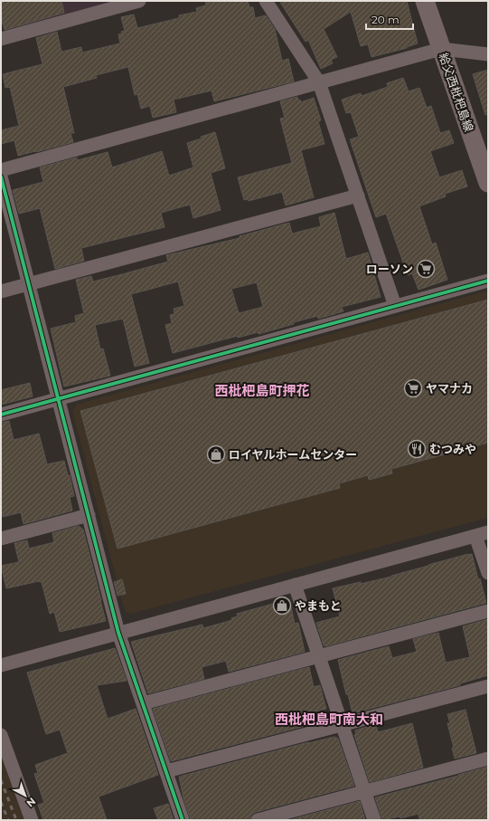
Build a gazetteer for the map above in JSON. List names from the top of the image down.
{
  "streets": {
    "main road": ["給父西枇杷島線"]
  },
  "districts": ["西枇杷島町押花", "西枇杷島町南大和"],
  "places": {
    "supermarket": ["ローソン", "ヤマナカ"],
    "restaurant": ["むつみや"],
    "shop": ["ロイヤルホームセンター", "やまもと"]
  },
  "scale_bar": "20 m",
  "north": "bottom right"
}
